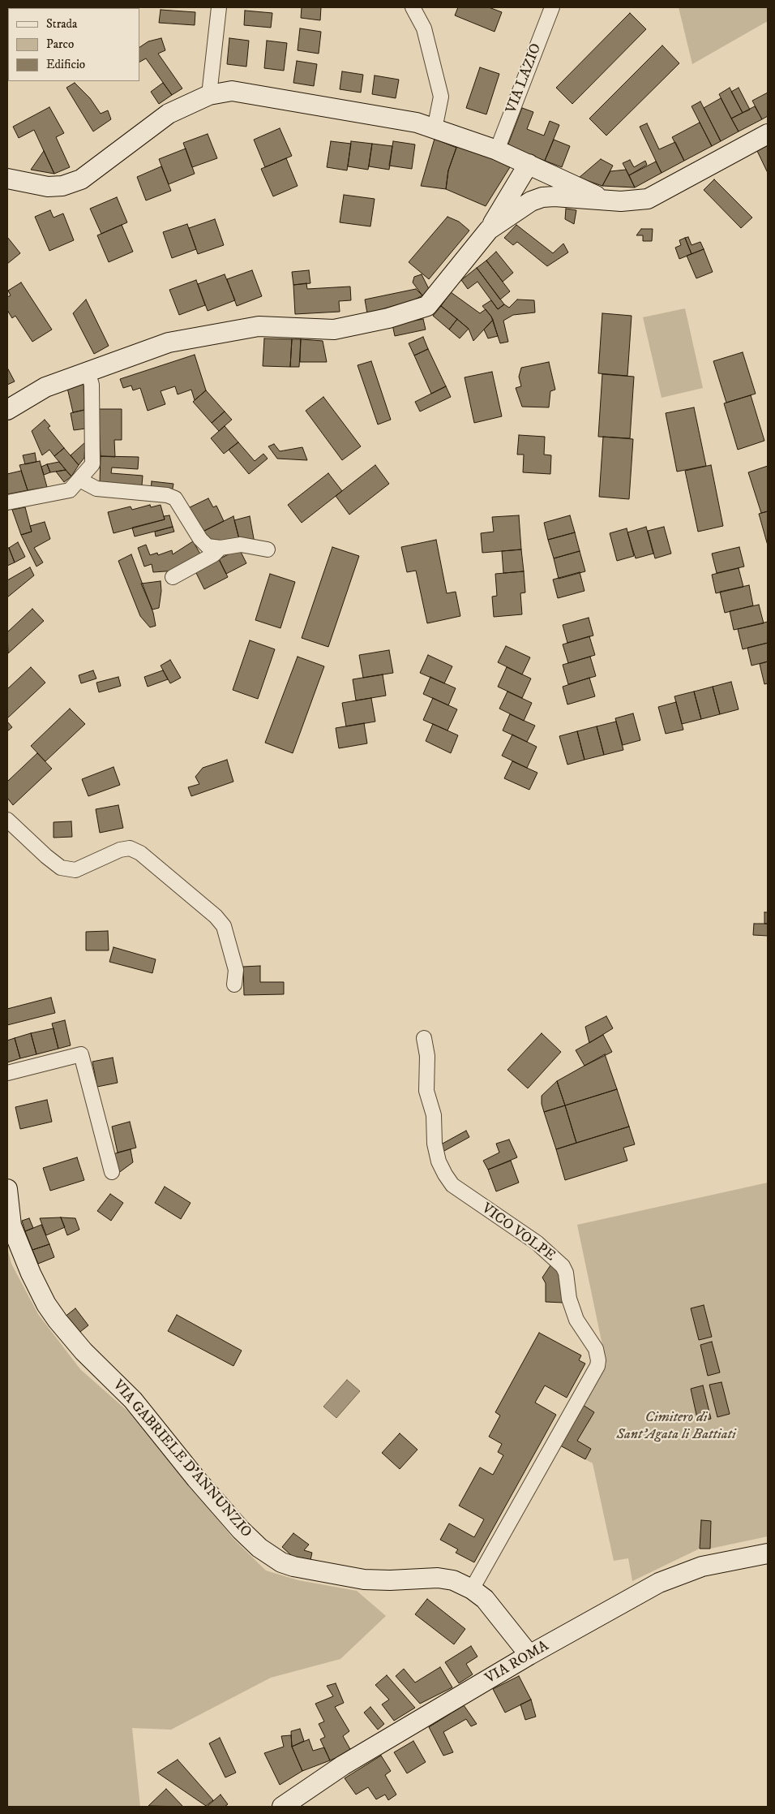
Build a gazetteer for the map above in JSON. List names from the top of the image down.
{
  "streets": {
    "main road": ["VIA GABRIELE D'ANNUNZIO", "VIA ROMA"],
    "street": ["VIA LAZIO", "VICO VOLPE"]
  },
  "crossings": [
    ["VICO VOLPE", "VIA GABRIELE D'ANNUNZIO"],
    ["VIA GABRIELE D'ANNUNZIO", "VIA ROMA"]
  ],
  "parks": ["Cimitero di Sant'Agata li Battiati"],
  "legend": ["Strada", "Parco", "Edificio"]
}
